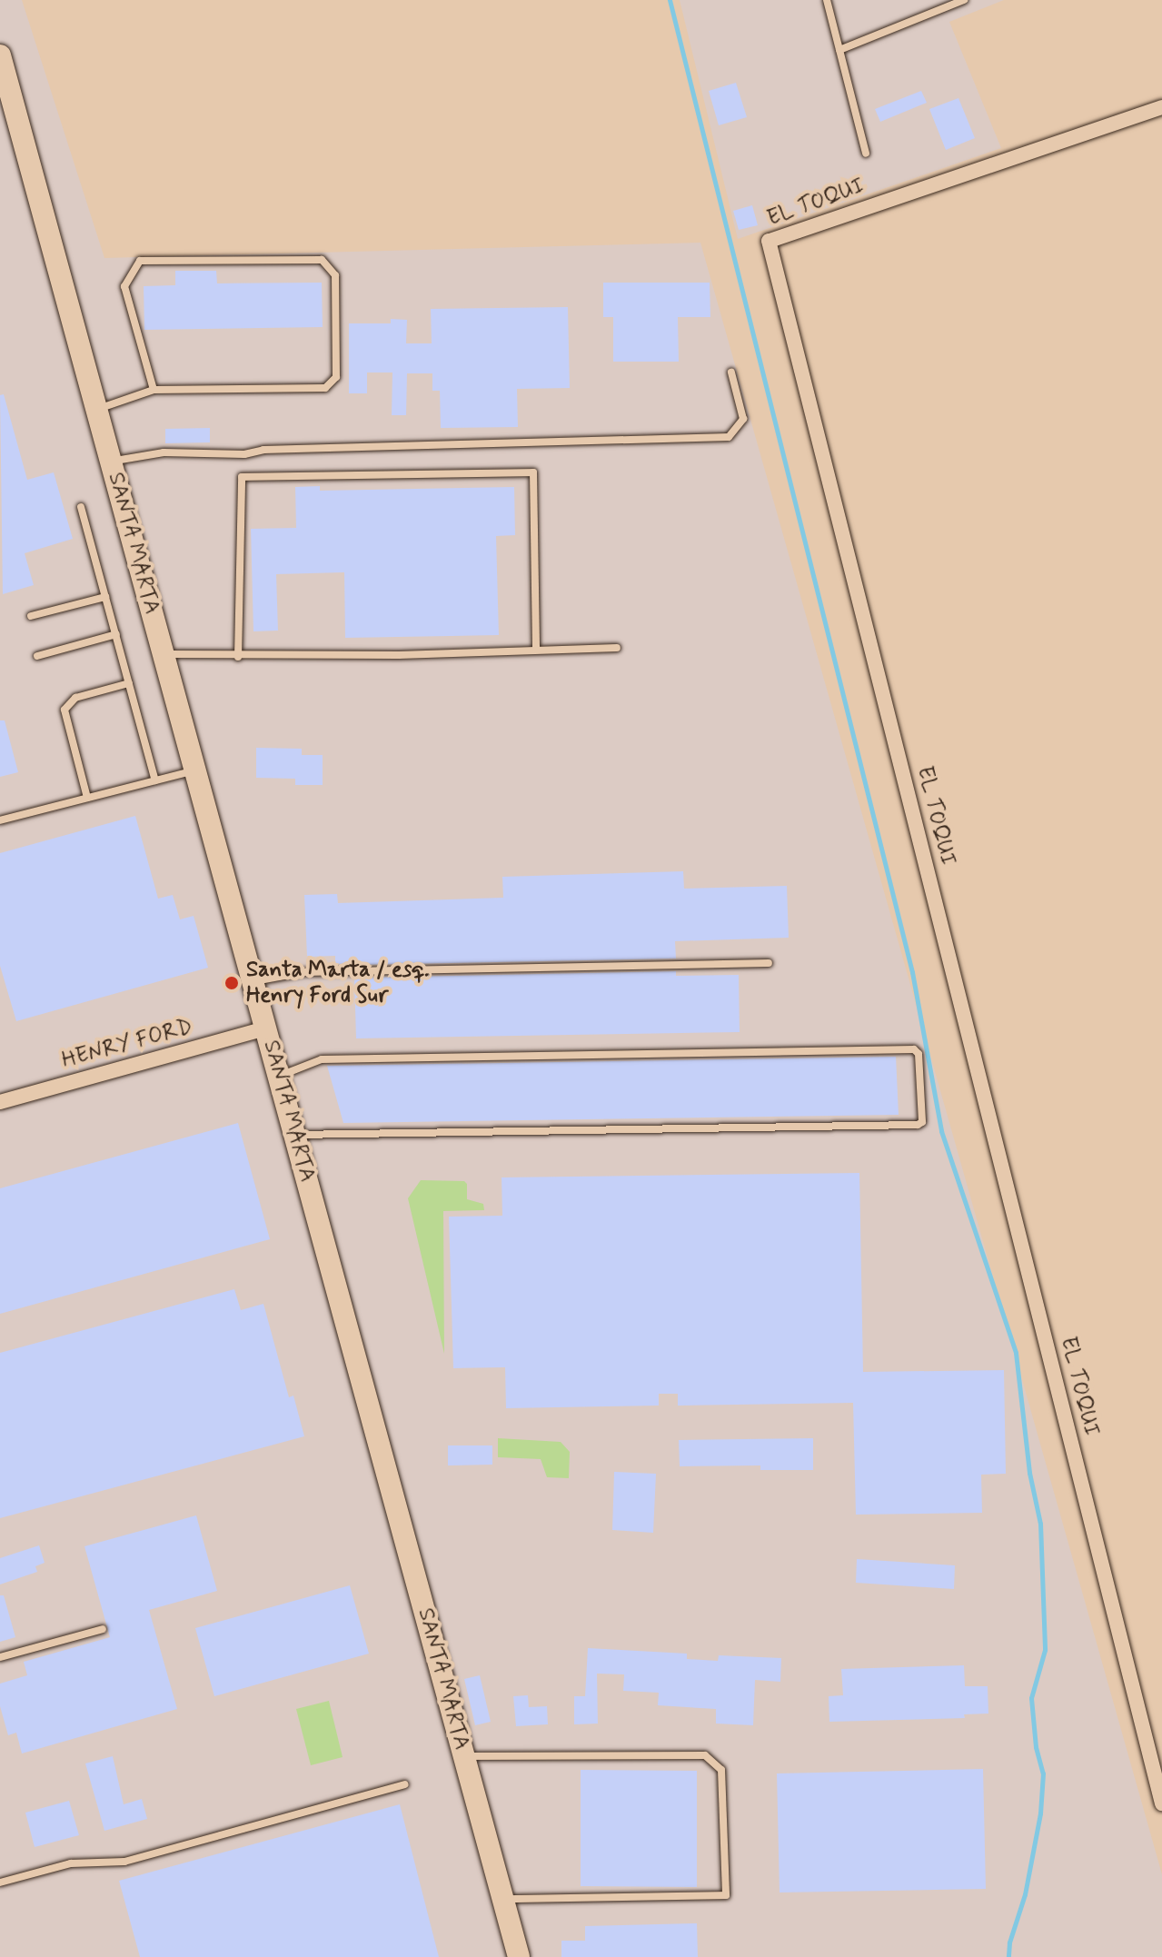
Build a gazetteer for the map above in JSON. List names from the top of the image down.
{
  "streets": {
    "main road": ["SANTA MARTA"],
    "street": ["EL TOQUI", "HENRY FORD"]
  },
  "crossings": [
    ["SANTA MARTA", "HENRY FORD"]
  ],
  "places": ["Santa Marta / esq. Henry Ford Sur"]
}
